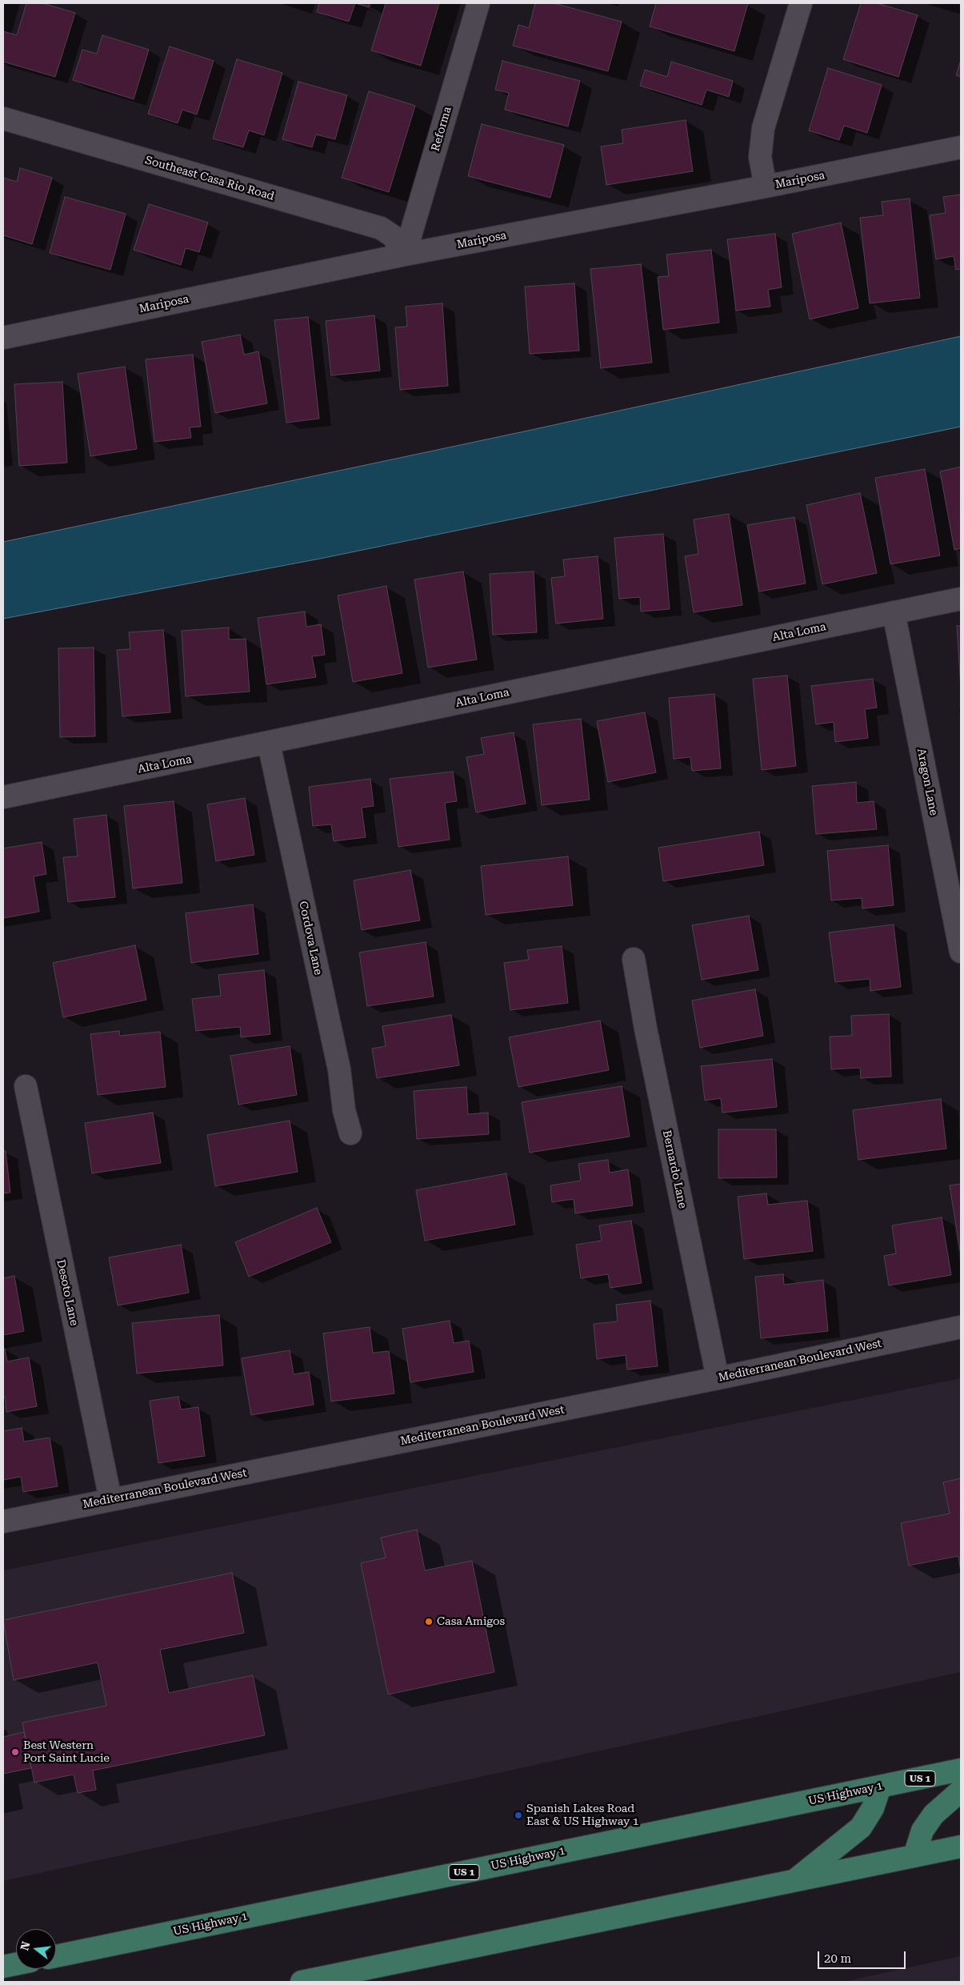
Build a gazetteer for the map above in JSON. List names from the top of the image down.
{
  "streets": {
    "main road": ["US 1", "US Highway 1"],
    "street": [
      "Reforma",
      "Southeast Casa Rio Road",
      "Mariposa",
      "Alta Loma",
      "Aragon Lane",
      "Cordova Lane",
      "Bernardo Lane",
      "Desoto Lane",
      "Mediterranean Boulevard West"
    ]
  },
  "crossings": [
    ["Reforma", "Southeast Casa Rio Road"],
    ["Reforma", "Mariposa"],
    ["Southeast Casa Rio Road", "Mariposa"],
    ["Alta Loma", "Aragon Lane"],
    ["Alta Loma", "Cordova Lane"],
    ["Bernardo Lane", "Mediterranean Boulevard West"],
    ["Desoto Lane", "Mediterranean Boulevard West"]
  ],
  "places": ["Casa Amigos", "Best Western Port Saint Lucie", "Spanish Lakes Road East & US Highway 1"],
  "scale_bar": "20 m",
  "north": "left"
}
